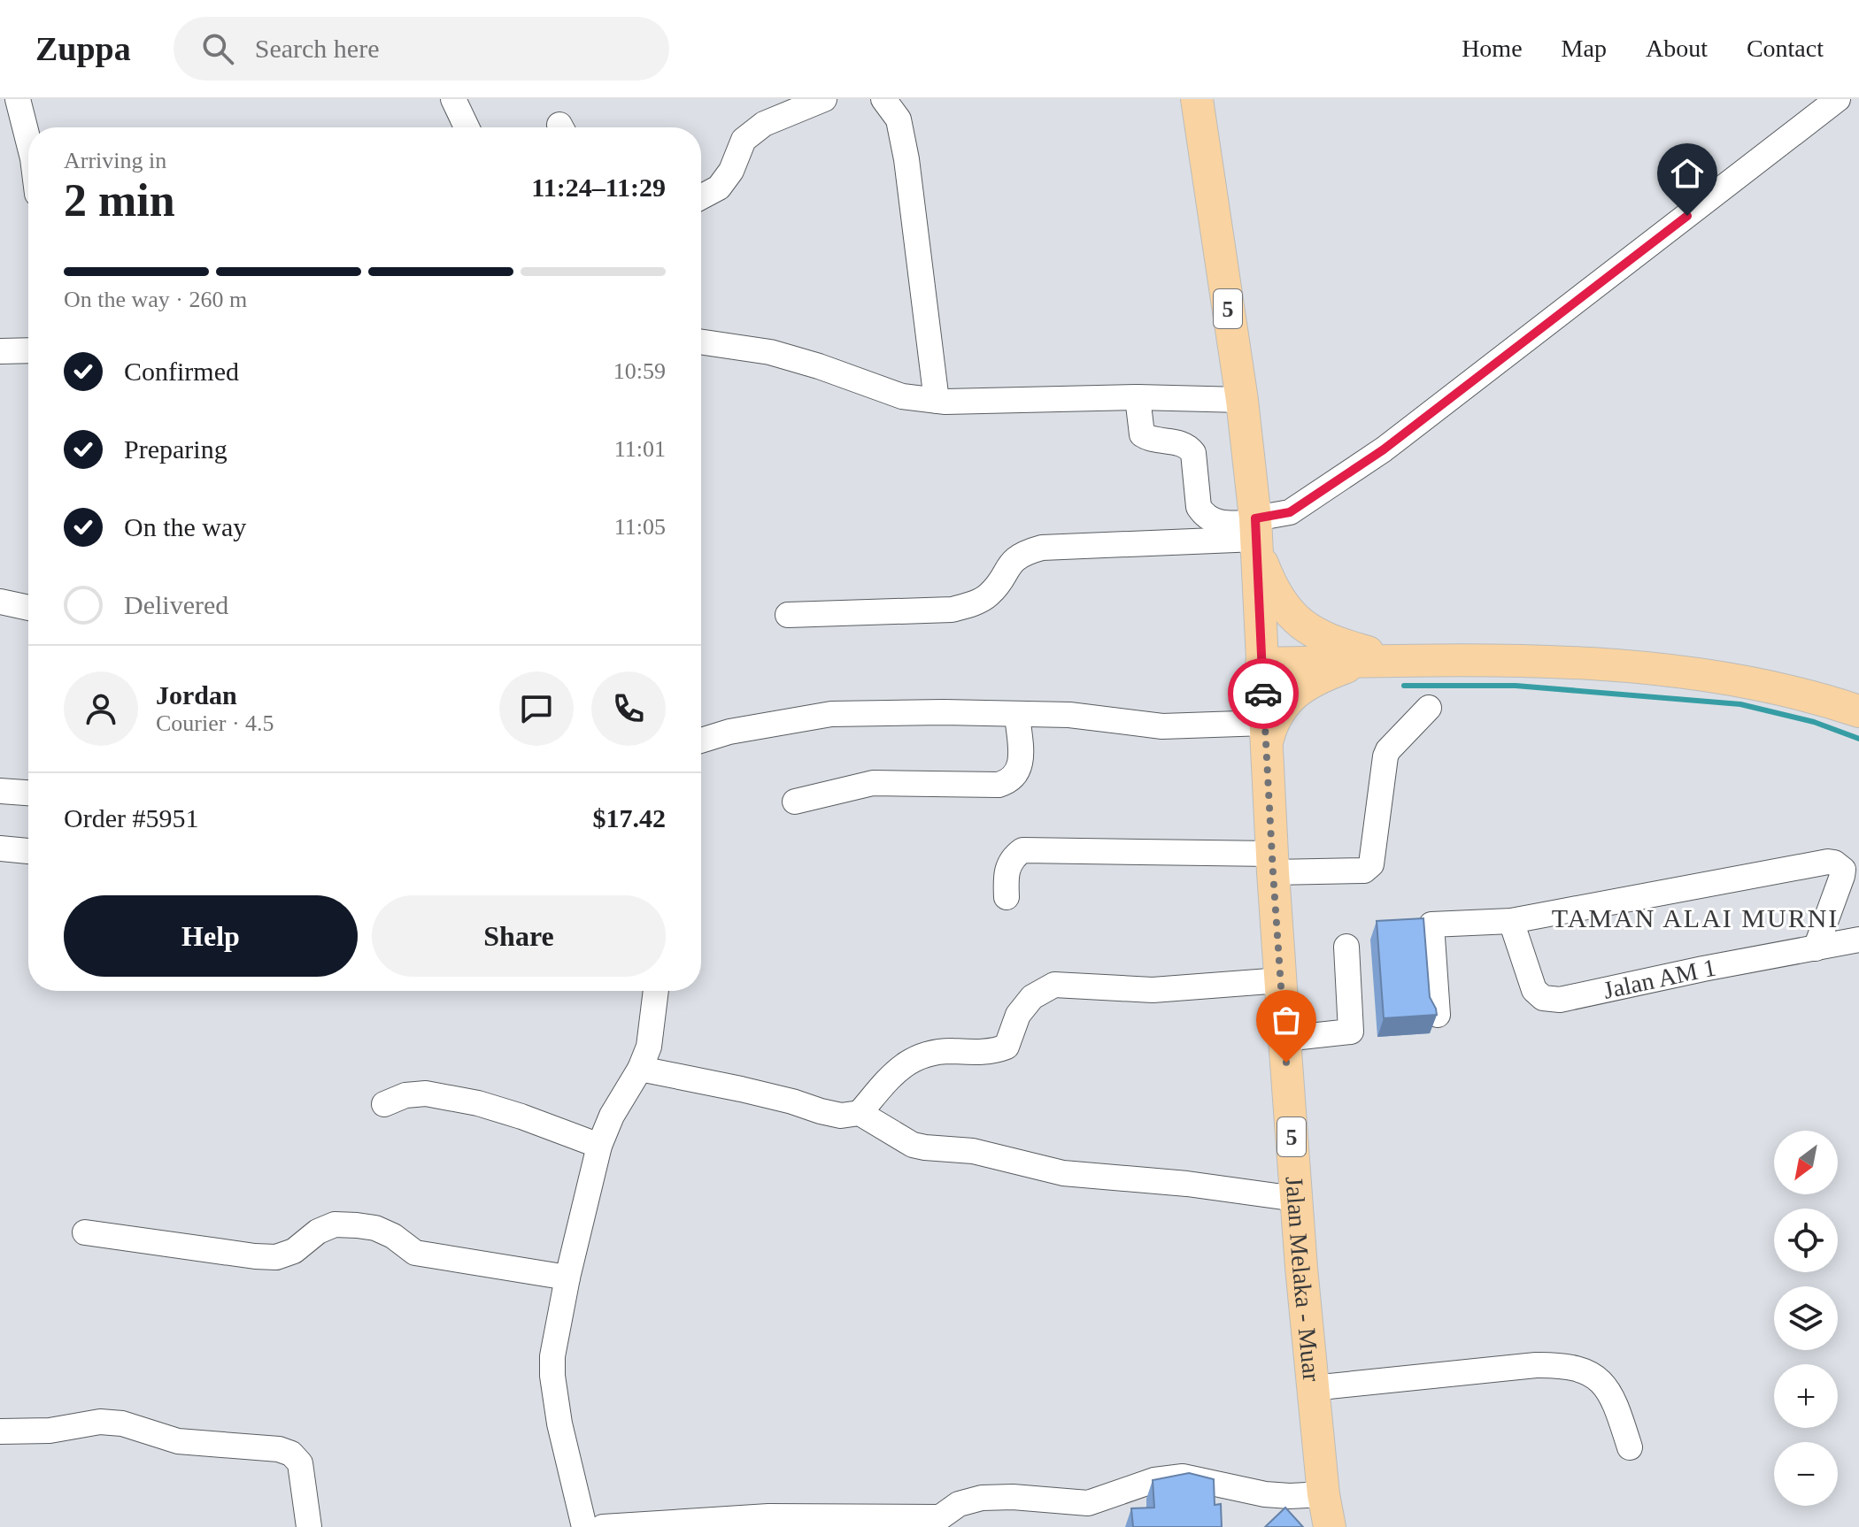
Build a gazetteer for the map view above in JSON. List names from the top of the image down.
{
  "streets": {
    "main road": ["5", "Jalan Melaka - Muar"],
    "street": ["Jalan AM 1"]
  },
  "districts": ["TAMAN ALAI MURNI"],
  "north": "bottom left",
  "page": {
    "header": "Zuppa",
    "search": "Search here",
    "nav": [
      "Home",
      "Map",
      "About",
      "Contact"
    ],
    "heading": ["2 min", "Arriving in", "11:24–11:29"],
    "panel": [
      "Jordan",
      "Courier · 4.5",
      "Order #5951",
      "$17.42"
    ],
    "bar": "On the way · 260 m",
    "list": [
      ["Confirmed", "10:59"],
      ["Preparing", "11:01"],
      ["On the way", "11:05"],
      "Delivered"
    ],
    "buttons": ["Help", "Share"],
    "map_buttons": ["+", "−"]
  }
}
